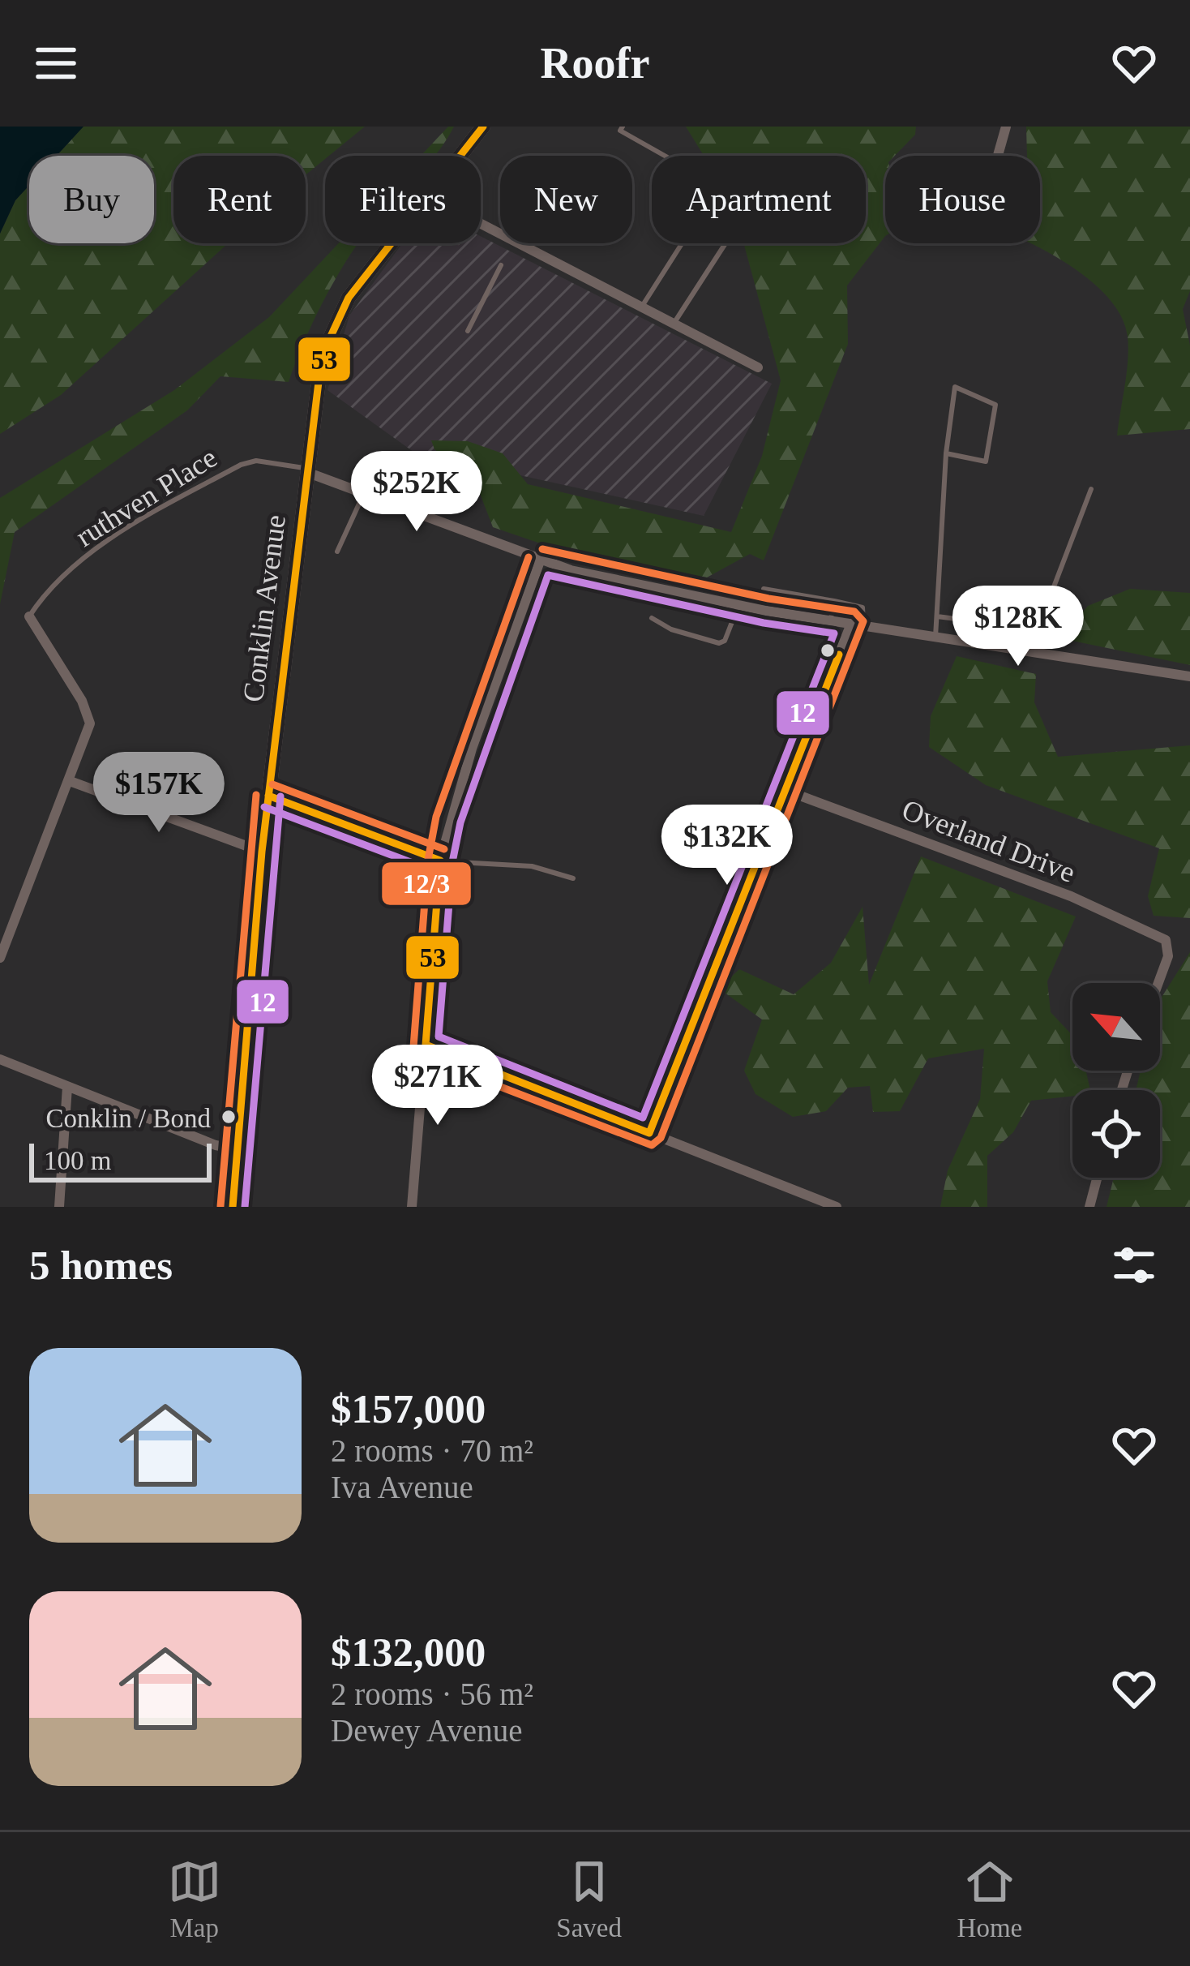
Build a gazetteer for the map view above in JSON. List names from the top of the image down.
{
  "streets": {
    "main road": ["Conklin Avenue"],
    "street": ["Overland Drive"],
    "lane": ["ruthven Place"]
  },
  "crossings": [
    ["ruthven Place", "Conklin Avenue"]
  ],
  "places": ["Conklin / Bond"],
  "lines": ["transit line 53", "transit line 12/3", "transit line 12"],
  "scale_bar": "100 m",
  "north": "top left",
  "page": {
    "header": "Roofr",
    "chip": [
      "Buy",
      "Rent",
      "Filters",
      "New",
      "Apartment",
      "House"
    ],
    "price": [
      "$252K",
      "$128K",
      "$157K",
      "$132K",
      "$271K"
    ],
    "scale": "100 m",
    "heading": "5 homes",
    "list": [
      {
        "name": "$157,000",
        "note": "2 rooms · 70 m² · Iva Avenue"
      },
      {
        "name": "$132,000",
        "note": "2 rooms · 56 m² · Dewey Avenue"
      }
    ],
    "tabs": ["Map", "Saved", "Home"]
  }
}
